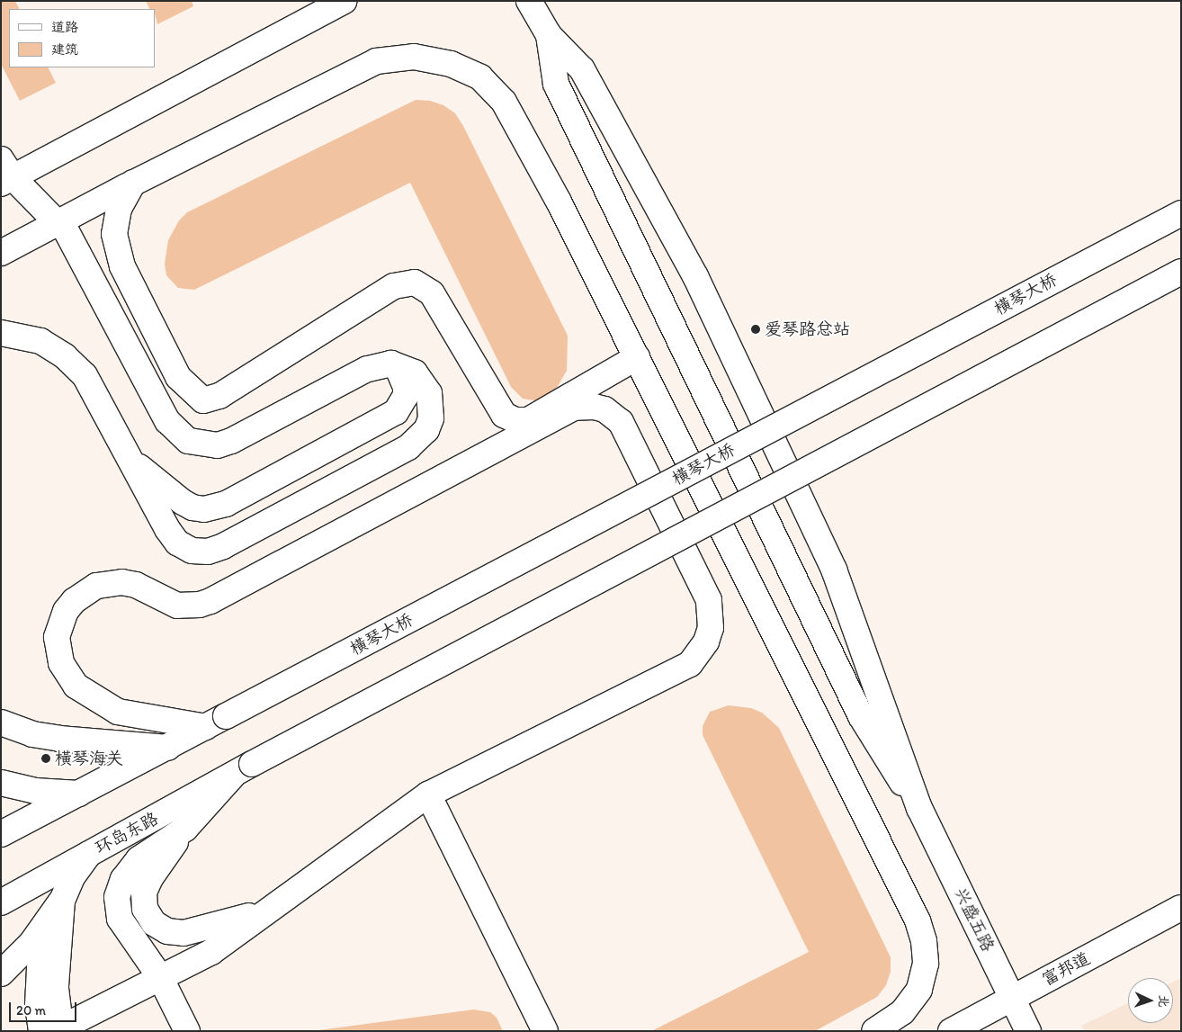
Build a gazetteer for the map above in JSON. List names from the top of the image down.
{
  "streets": {
    "street": [
      "横琴大桥",
      "环岛东路",
      "兴盛五路",
      "富邦道"
    ]
  },
  "crossings": [
    ["兴盛五路", "富邦道"]
  ],
  "places": ["爱琴路总站", "横琴海关"],
  "legend": ["道路", "建筑"],
  "scale_bar": "20 m",
  "north": "right"
}
